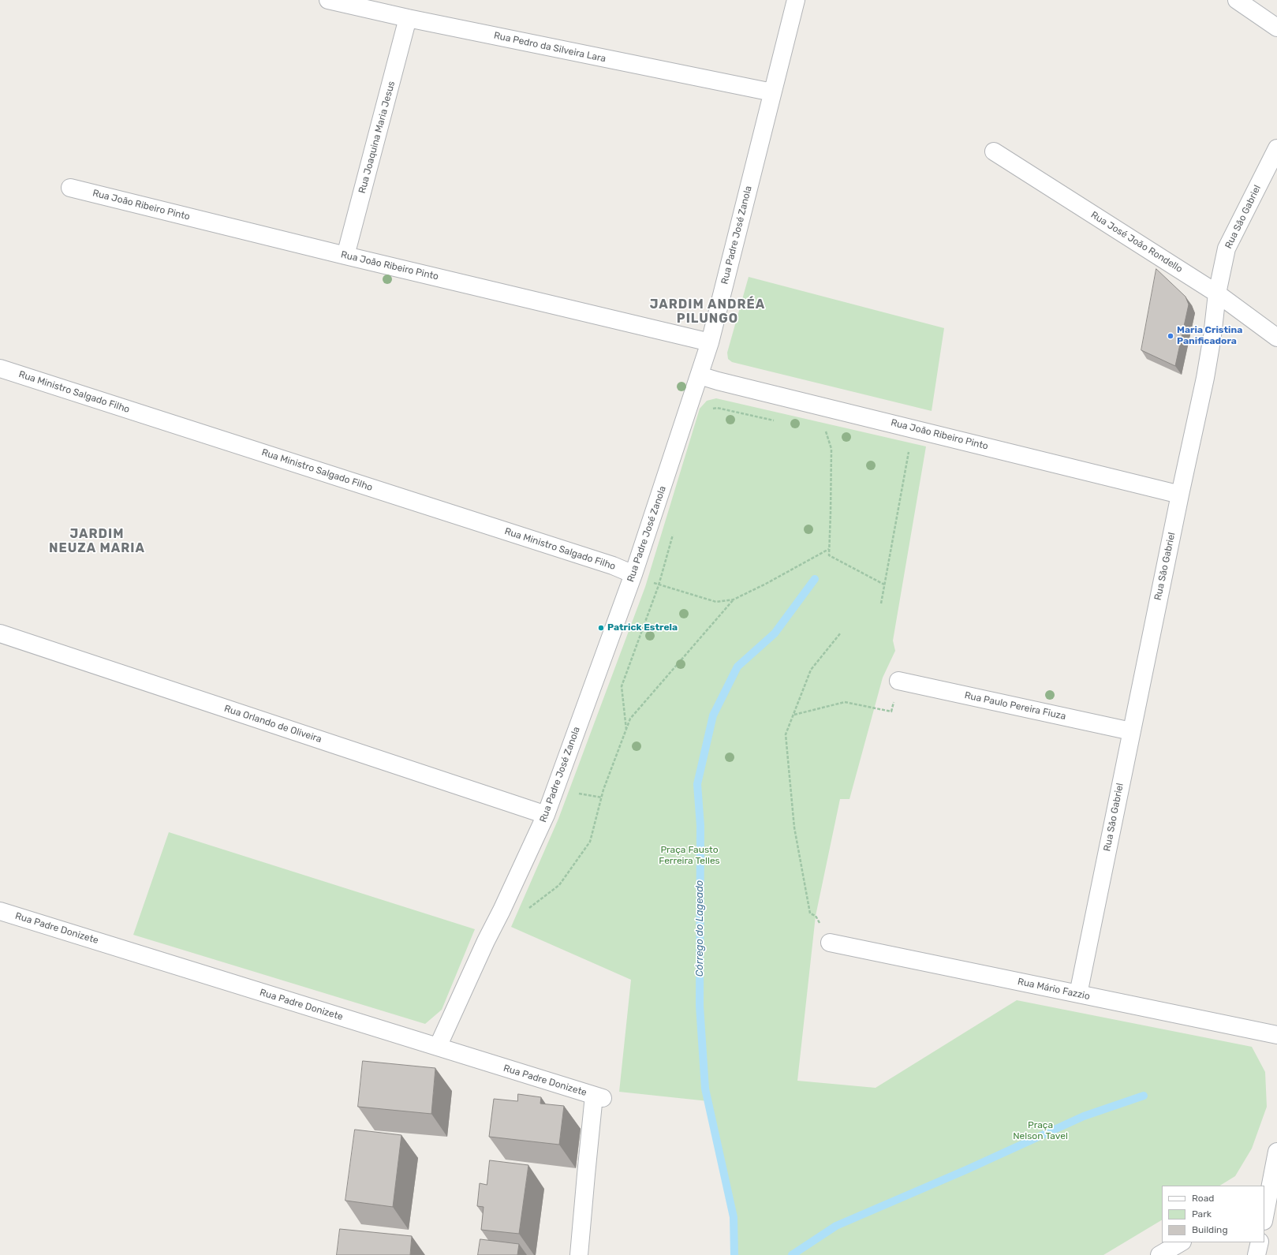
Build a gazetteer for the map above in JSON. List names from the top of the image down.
{
  "streets": {
    "street": [
      "Rua Pedro da Silveira Lara",
      "Rua Joaquina Maria Jesus",
      "Rua João Ribeiro Pinto",
      "Rua São Gabriel",
      "Rua Padre José Zanola",
      "Rua José João Rondello",
      "Rua Ministro Salgado Filho",
      "Rua Paulo Pereira Fiuza",
      "Rua Orlando de Oliveira",
      "Rua Padre Donizete",
      "Rua Mário Fazzio"
    ]
  },
  "crossings": [
    ["Rua Pedro da Silveira Lara", "Rua Joaquina Maria Jesus"],
    ["Rua Pedro da Silveira Lara", "Rua Padre José Zanola"],
    ["Rua Joaquina Maria Jesus", "Rua João Ribeiro Pinto"],
    ["Rua João Ribeiro Pinto", "Rua São Gabriel"],
    ["Rua João Ribeiro Pinto", "Rua Padre José Zanola"],
    ["Rua São Gabriel", "Rua José João Rondello"],
    ["Rua São Gabriel", "Rua Paulo Pereira Fiuza"],
    ["Rua São Gabriel", "Rua Mário Fazzio"],
    ["Rua Padre José Zanola", "Rua Ministro Salgado Filho"],
    ["Rua Padre José Zanola", "Rua Orlando de Oliveira"],
    ["Rua Padre José Zanola", "Rua Padre Donizete"]
  ],
  "districts": ["JARDIM ANDRÉA PILUNGO", "JARDIM NEUZA MARIA"],
  "water": ["Córrego do Lageado"],
  "parks": ["Praça Fausto Ferreira Telles", "Praça Nelson Tavel"],
  "places": ["Maria Cristina Panificadora", "Patrick Estrela"],
  "legend": ["Road", "Park", "Building"]
}
